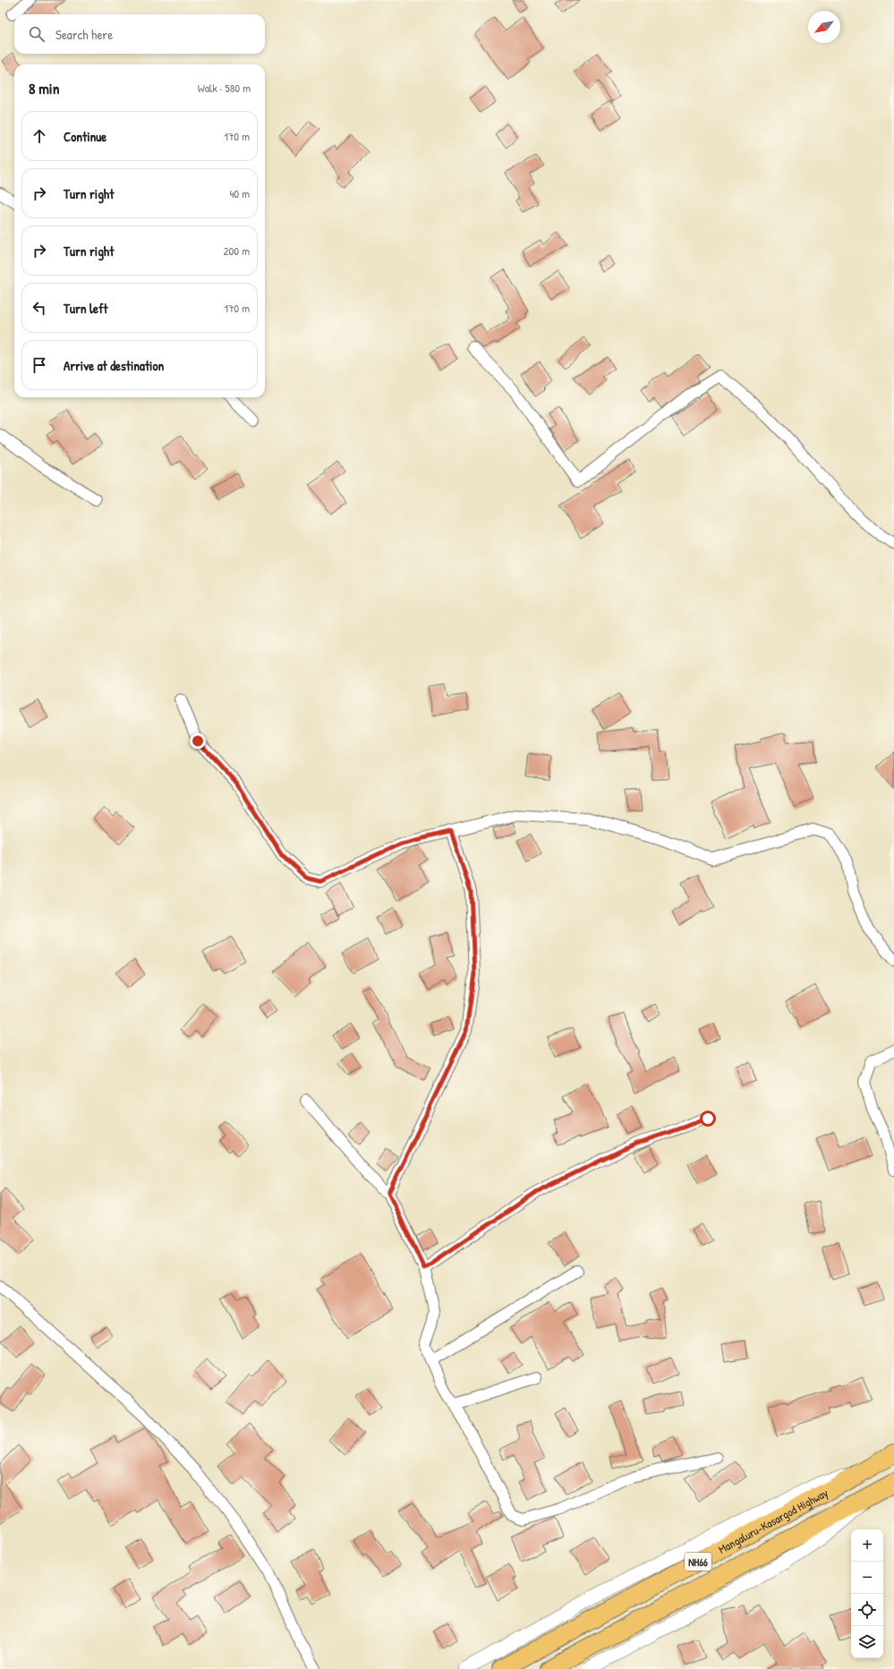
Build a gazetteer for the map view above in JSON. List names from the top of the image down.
{
  "streets": {
    "highway": ["Mangaluru-Kasargod Highway", "NH66"]
  },
  "north": "bottom left",
  "page": {
    "search": "Search here",
    "heading": ["8 min", "Walk · 580 m"],
    "list": [
      ["Continue", "170 m"],
      ["Turn right", "40 m"],
      ["Turn right", "200 m"],
      ["Turn left", "170 m"],
      "Arrive at destination"
    ],
    "map_buttons": ["+", "−"]
  }
}
